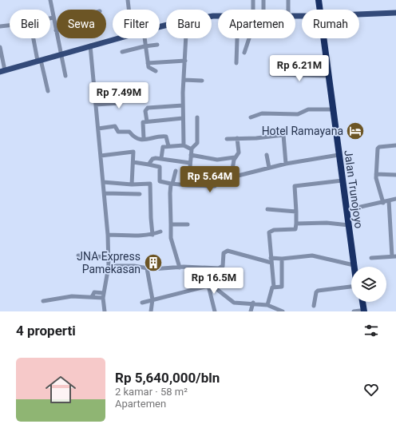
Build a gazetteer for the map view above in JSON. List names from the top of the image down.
{
  "streets": {
    "highway": ["Jalan Trunojoyo"]
  },
  "places": {
    "hotel": ["Hotel Ramayana"],
    "building": ["JNA Express Pamekasan"]
  },
  "page": {
    "chip": [
      "Beli",
      "Sewa",
      "Filter",
      "Baru",
      "Apartemen",
      "Rumah"
    ],
    "price": [
      "Rp 6.21M",
      "Rp 7.49M",
      "Rp 5.64M",
      "Rp 16.5M"
    ],
    "heading": "4 properti",
    "list": [
      {
        "name": "Rp 5,640,000/bln",
        "note": "2 kamar · 58 m² · Apartemen"
      }
    ]
  }
}
